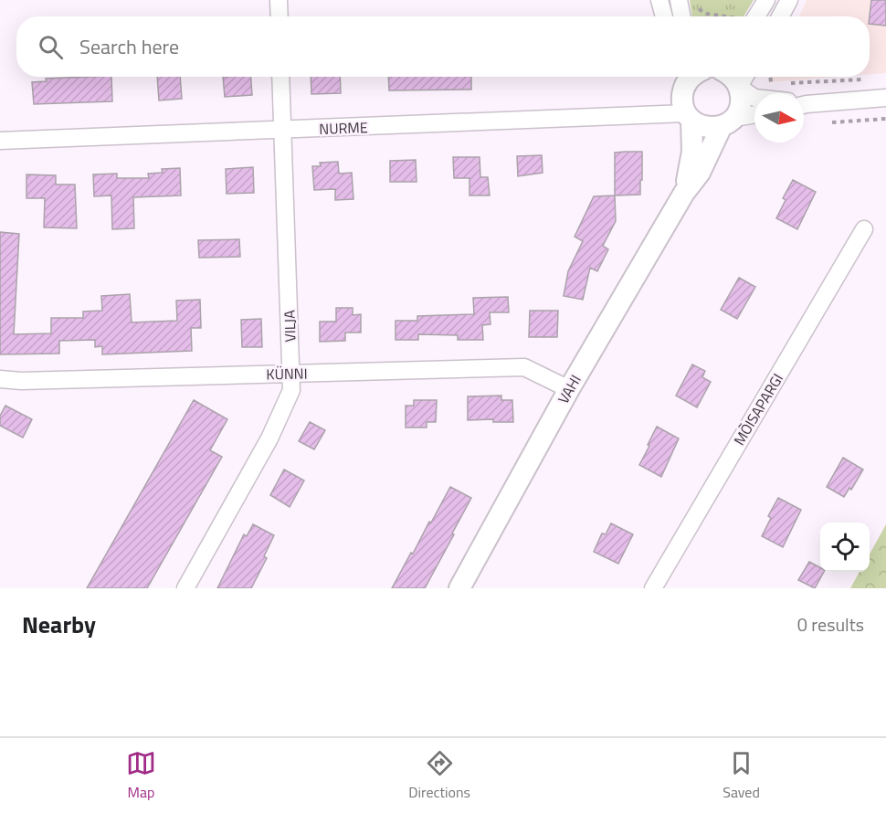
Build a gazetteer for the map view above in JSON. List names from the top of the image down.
{
  "streets": {
    "street": [
      "NURME",
      "VILJA",
      "KÜNNI",
      "VAHI",
      "MÕISAPARGI"
    ]
  },
  "crossings": [
    ["NURME", "VILJA"],
    ["NURME", "VAHI"],
    ["VILJA", "KÜNNI"],
    ["KÜNNI", "VAHI"]
  ],
  "north": "right",
  "page": {
    "search": "Search here",
    "heading": ["Nearby", "0 results"],
    "nav": ["Map", "Directions", "Saved"]
  }
}
